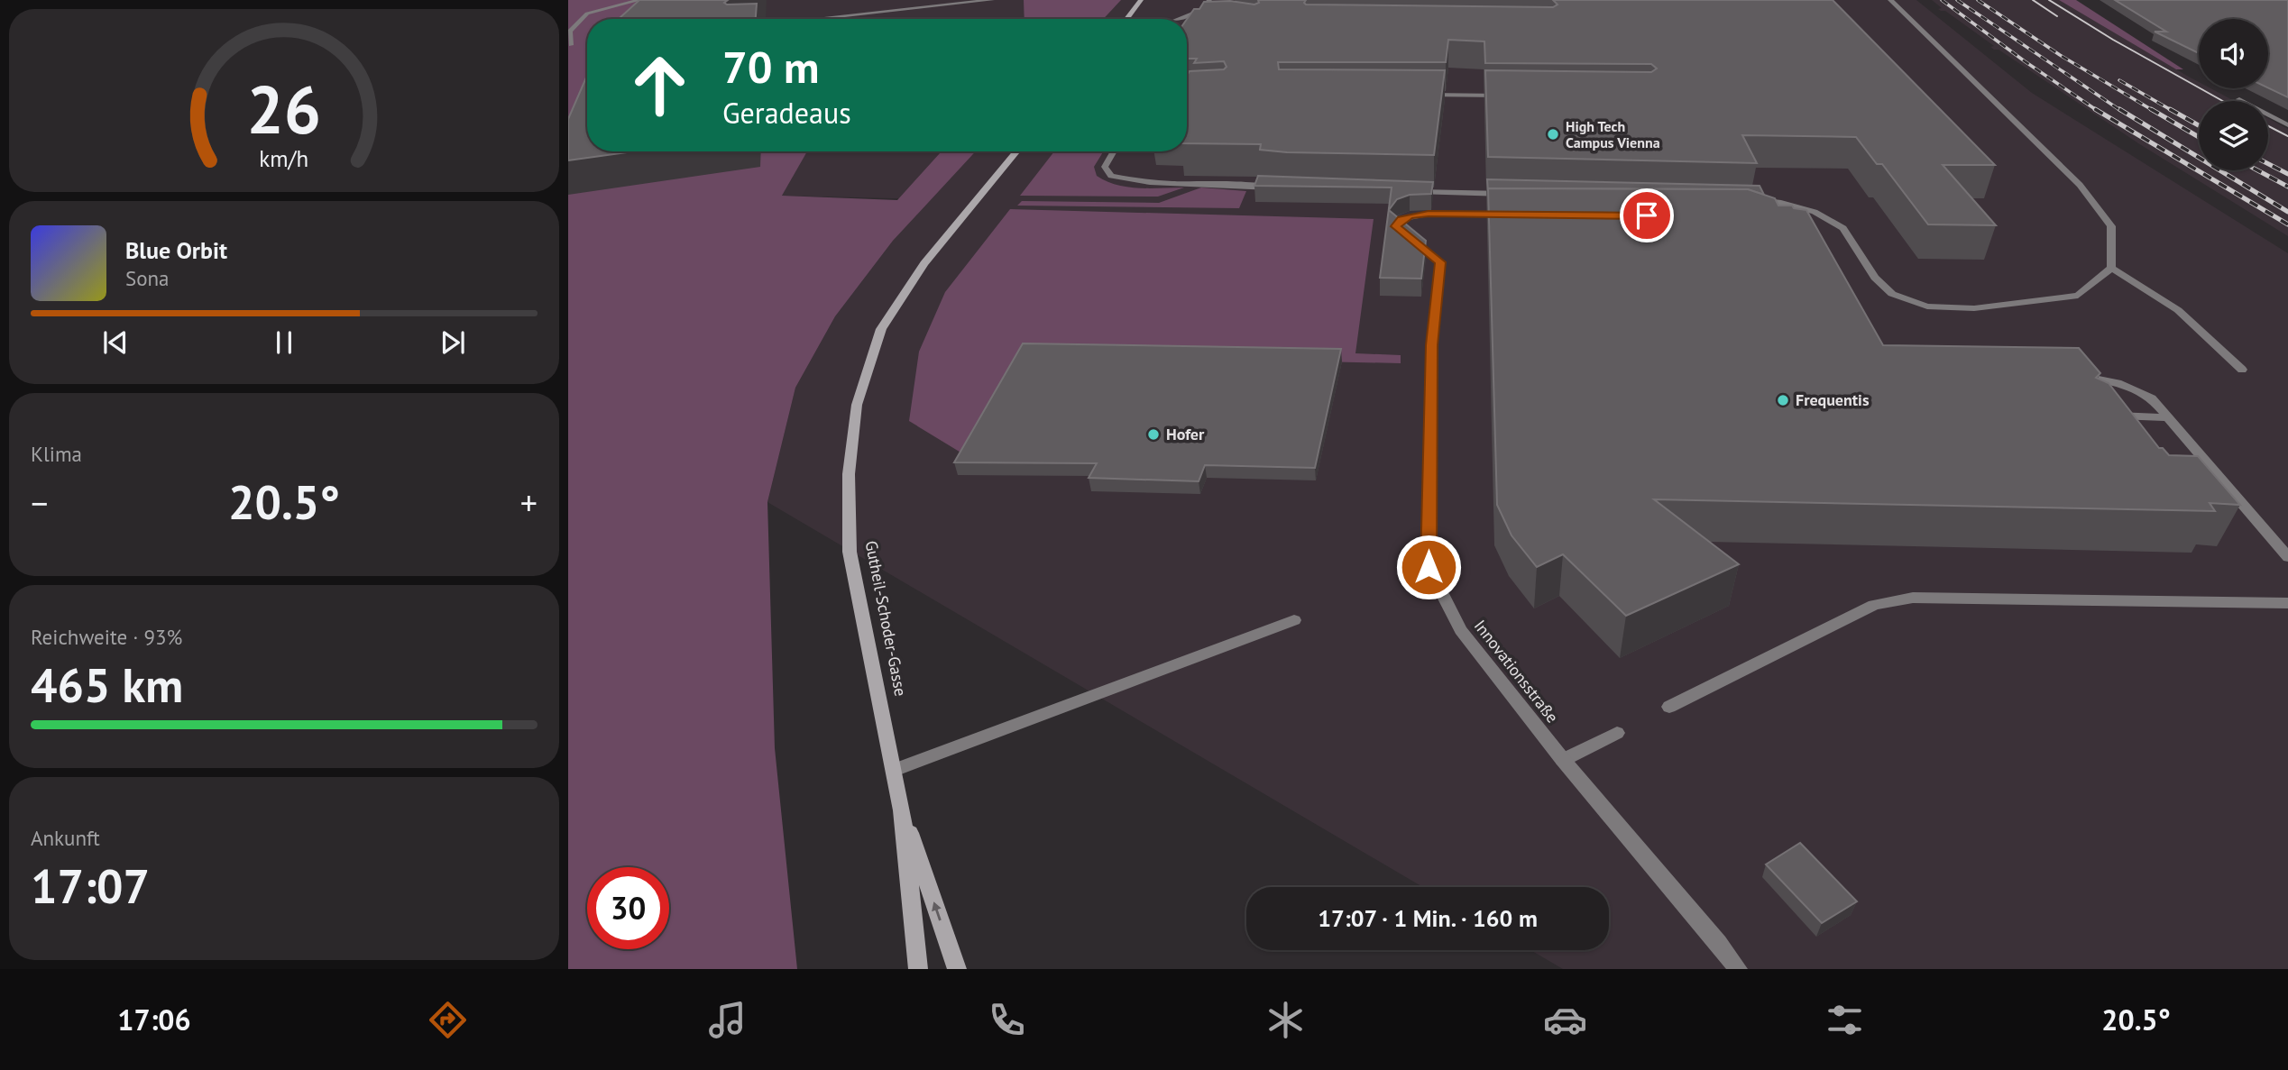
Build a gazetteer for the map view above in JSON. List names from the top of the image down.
{
  "streets": {
    "street": ["Gutheil-Schoder-Gasse", "Innovationsstraße"]
  },
  "places": ["High Tech Campus Vienna", "Frequentis", "Hofer"],
  "page": {
    "turn": ["70 m", "Geradeaus"],
    "song": ["Blue Orbit", "Sona"],
    "tile": [
      "Klima",
      ["Reichweite · 93%", "465 km"],
      ["Ankunft", "17:07"]
    ],
    "heat": ["−", "20.5°", "+"],
    "limit": "30",
    "trip": "17:07 · 1 Min. · 160 m",
    "tabs": ["17:06", "20.5°"],
    "gauge": ["26", "km/h"]
  }
}
